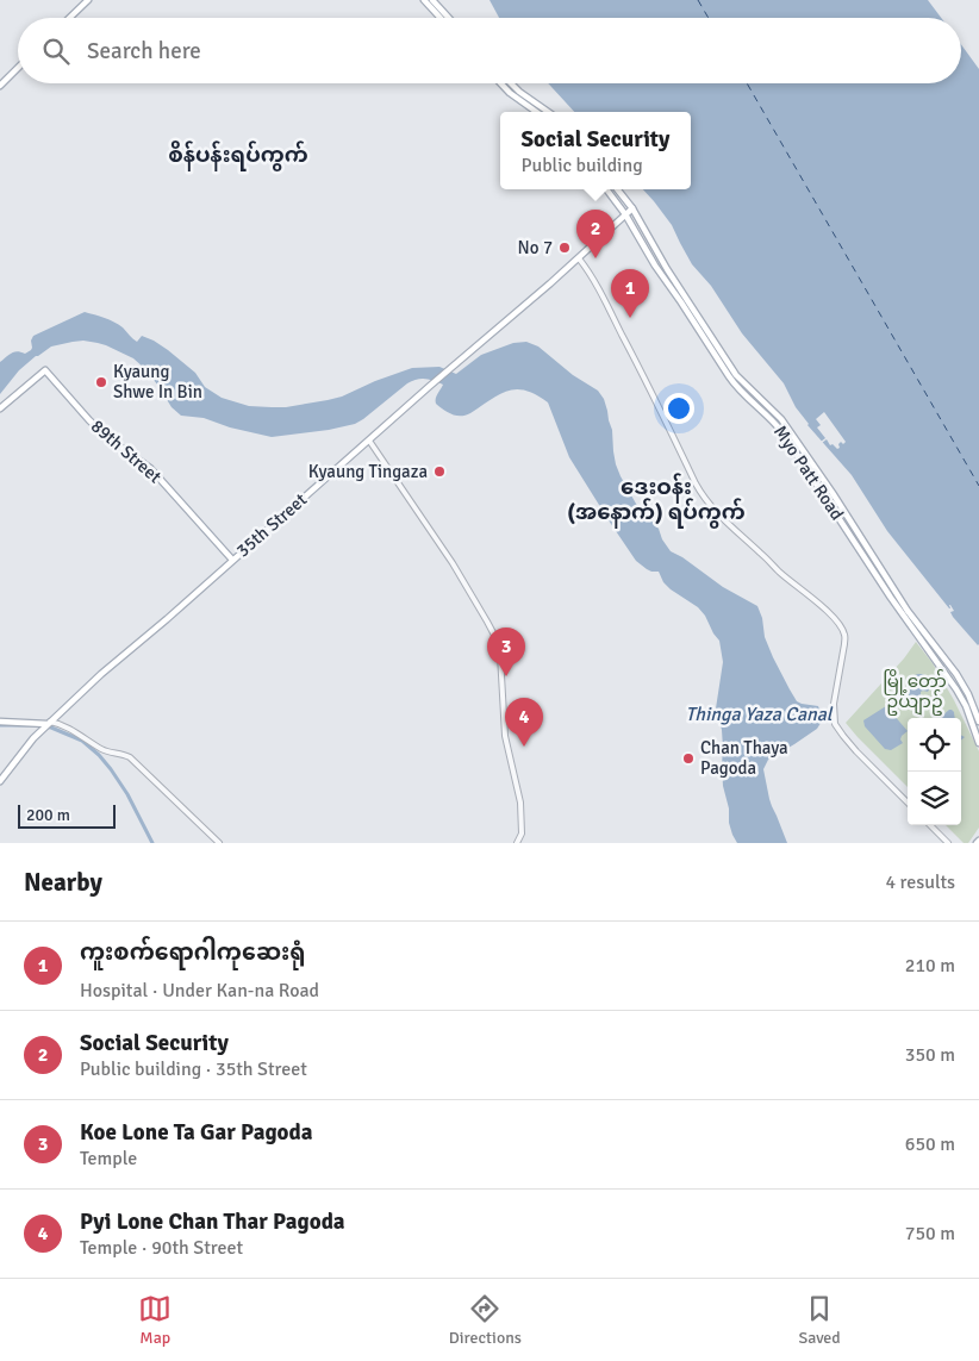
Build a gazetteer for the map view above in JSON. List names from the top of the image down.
{
  "streets": {
    "main road": ["89th Street", "Myo Patt Road", "35th Street"]
  },
  "crossings": [
    ["89th Street", "35th Street"],
    ["Myo Patt Road", "35th Street"]
  ],
  "districts": ["စိန်ပန်းရပ်ကွက်", "ဒေးဝန်း (အနောက်) ရပ်ကွက်"],
  "water": ["Thinga Yaza Canal"],
  "parks": ["မြို့တော် ဥယျာဥ်"],
  "places": [
    "No 7",
    "Kyaung Shwe In Bin",
    "Kyaung Tingaza",
    "Chan Thaya Pagoda"
  ],
  "scale_bar": "200 m",
  "page": {
    "search": "Search here",
    "popup": ["Social Security", "Public building"],
    "pins": [
      "2",
      "1",
      "3",
      "4"
    ],
    "scale": "200 m",
    "heading": ["Nearby", "4 results"],
    "list": [
      {
        "mark": "1",
        "name": "ကူးစက်ရောဂါကုဆေးရုံ",
        "note": "Hospital · Under Kan-na Road",
        "value": "210 m"
      },
      {
        "mark": "2",
        "name": "Social Security",
        "note": "Public building · 35th Street",
        "value": "350 m"
      },
      {
        "mark": "3",
        "name": "Koe Lone Ta Gar Pagoda",
        "note": "Temple",
        "value": "650 m"
      },
      {
        "mark": "4",
        "name": "Pyi Lone Chan Thar Pagoda",
        "note": "Temple · 90th Street",
        "value": "750 m"
      }
    ],
    "nav": ["Map", "Directions", "Saved"]
  }
}
